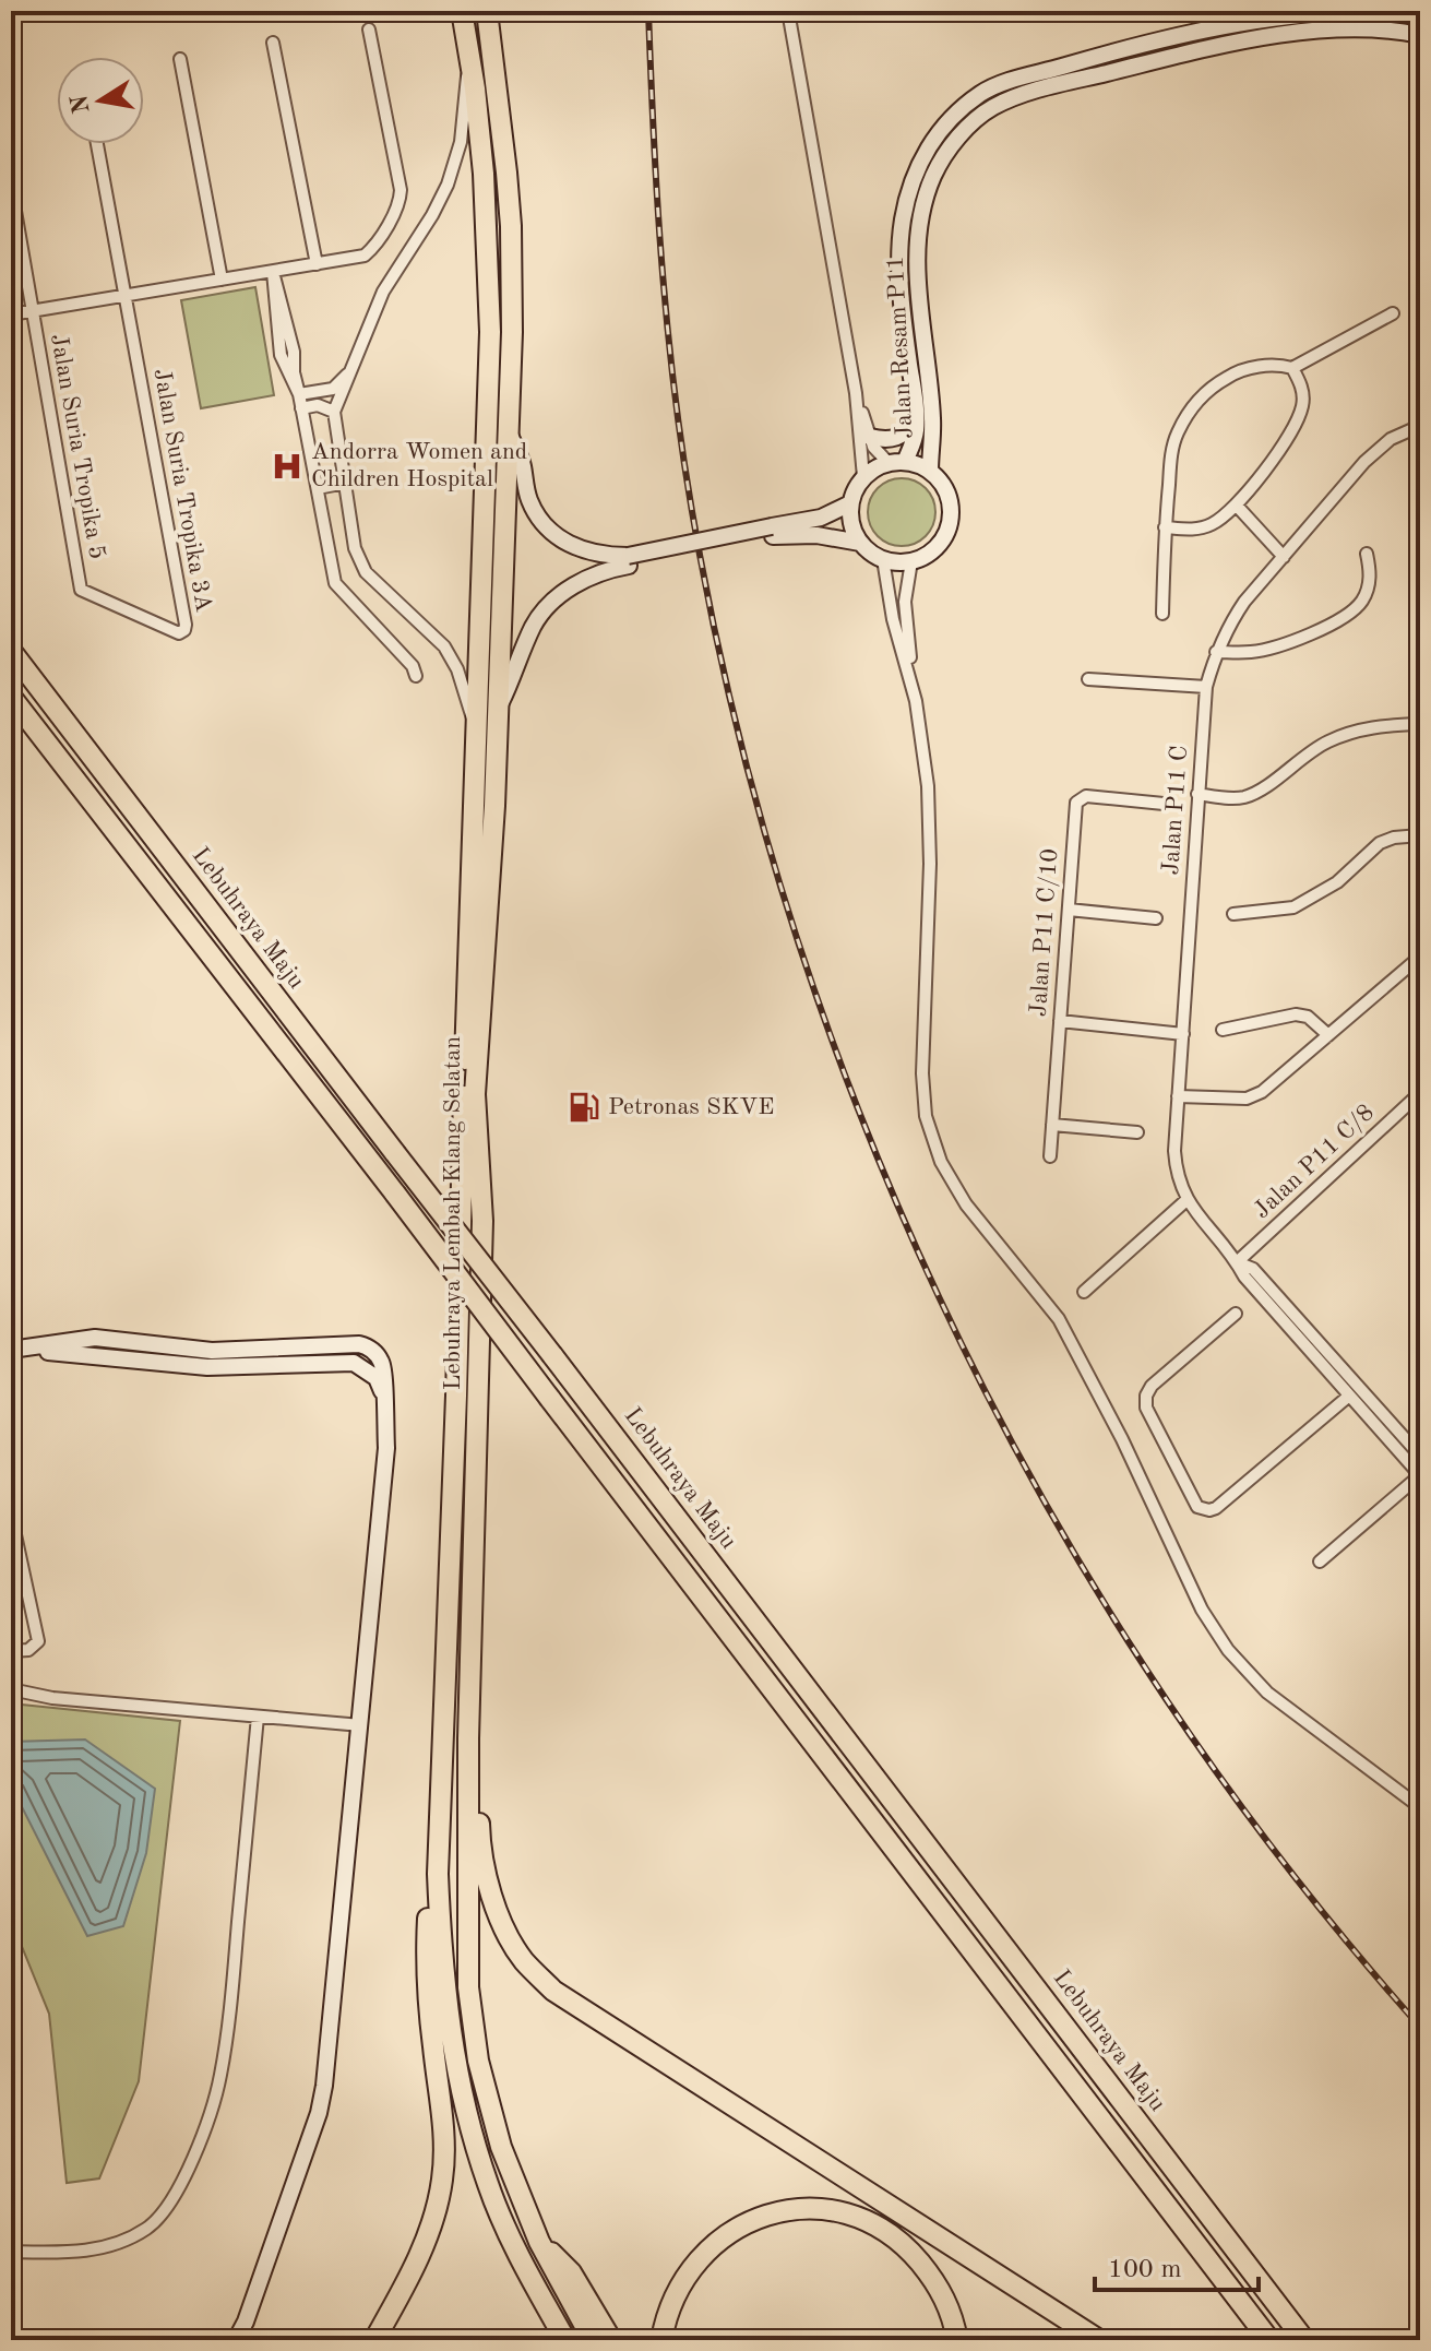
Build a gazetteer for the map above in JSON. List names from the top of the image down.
{
  "streets": {
    "highway": ["Lebuhraya Maju", "Lebuhraya Lembah Klang Selatan"],
    "main road": ["Jalan Resam P11"],
    "street": [
      "Jalan Suria Tropika 5",
      "Jalan Suria Tropika 3A",
      "Jalan P11 C",
      "Jalan P11 C/10",
      "Jalan P11 C/8"
    ]
  },
  "crossings": [
    ["Jalan Suria Tropika 5", "Jalan Suria Tropika 3A"],
    ["Jalan P11 C", "Jalan P11 C/8"]
  ],
  "places": {
    "hospital": ["Andorra Women and Children Hospital"],
    "fuel station": ["Petronas SKVE"]
  },
  "scale_bar": "100 m",
  "north": "left"
}
